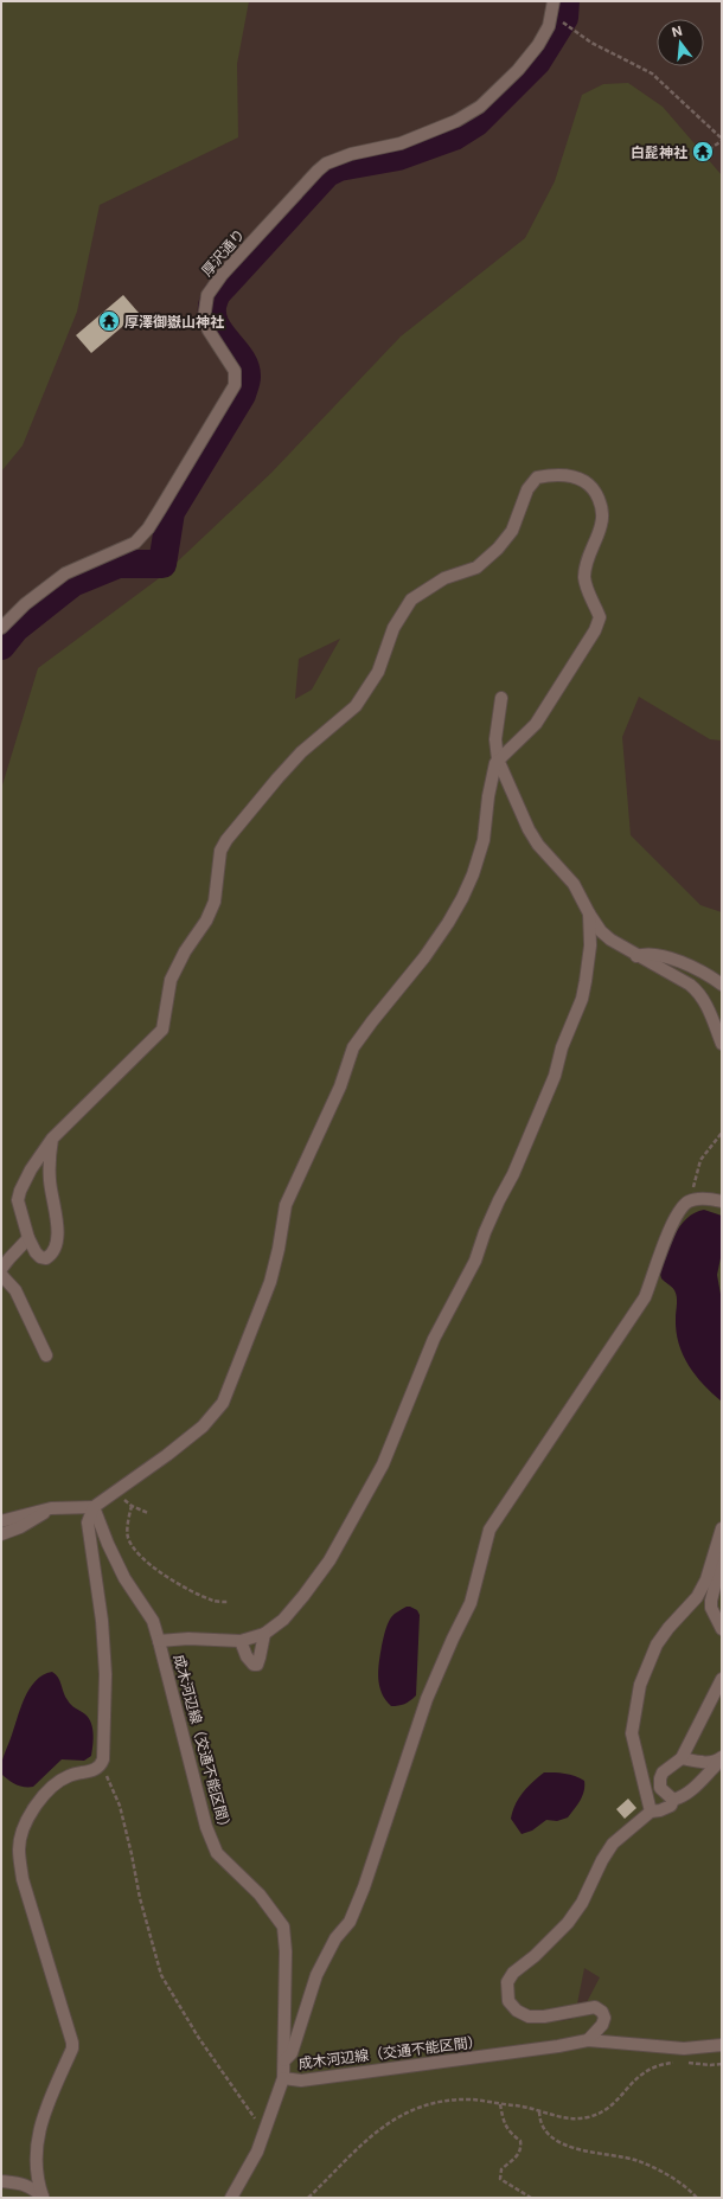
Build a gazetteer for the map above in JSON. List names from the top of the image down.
{
  "streets": {
    "street": ["厚沢通り", "成木河辺線（交通不能区間）"]
  },
  "places": {
    "temple": ["白髭神社", "厚澤御嶽山神社"]
  },
  "north": "top"
}
